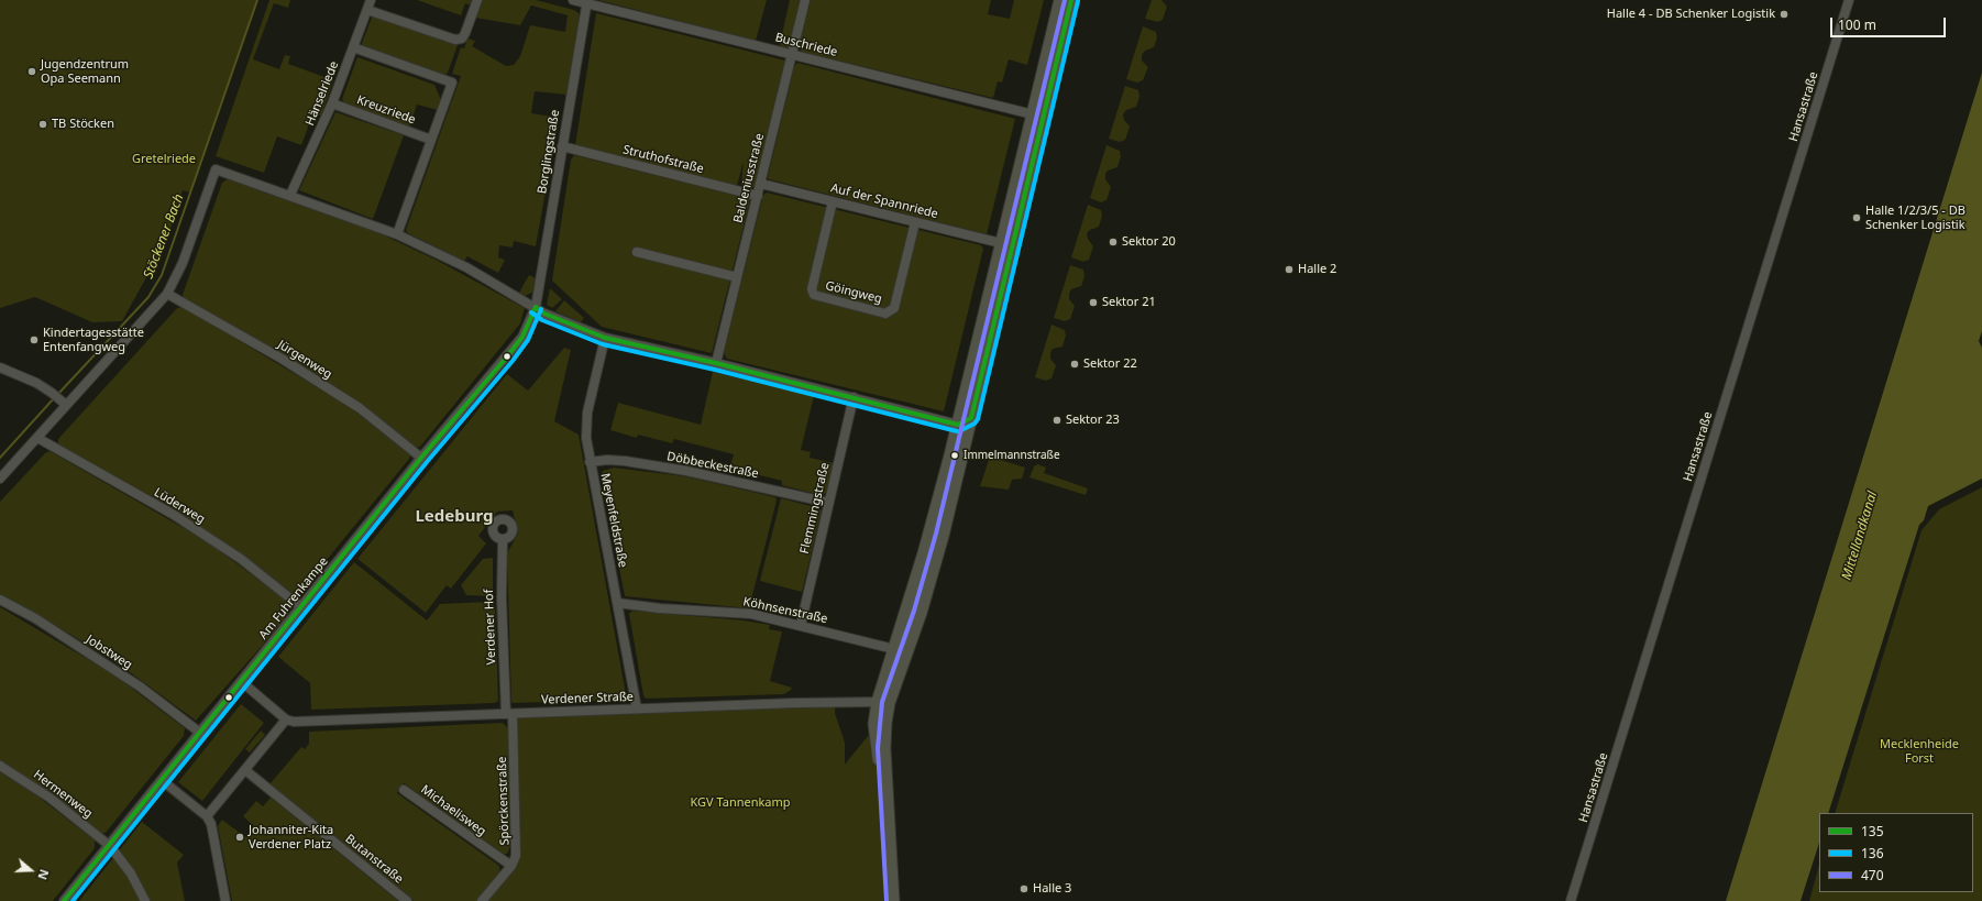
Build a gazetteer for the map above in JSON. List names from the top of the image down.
{
  "streets": {
    "street": [
      "Buschriede",
      "Hänselriede",
      "Hansastraße",
      "Kreuzriede",
      "Borglingstraße",
      "Struthofstraße",
      "Baldeniusstraße",
      "Auf der Spannriede",
      "Göingweg",
      "Jürgenweg",
      "Döbbeckestraße",
      "Lüderweg",
      "Flemmingstraße",
      "Meyenfeldstraße",
      "Am Fuhrenkampe",
      "Köhnsenstraße",
      "Verdener Hof",
      "Jobstweg",
      "Verdener Straße",
      "Hermenweg",
      "Spörckenstraße",
      "Michaelisweg",
      "Butanstraße"
    ]
  },
  "crossings": [
    ["Buschriede", "Borglingstraße"],
    ["Buschriede", "Baldeniusstraße"],
    ["Hänselriede", "Kreuzriede"],
    ["Borglingstraße", "Struthofstraße"],
    ["Borglingstraße", "Am Fuhrenkampe"],
    ["Struthofstraße", "Baldeniusstraße"],
    ["Baldeniusstraße", "Auf der Spannriede"],
    ["Auf der Spannriede", "Göingweg"],
    ["Jürgenweg", "Am Fuhrenkampe"],
    ["Döbbeckestraße", "Flemmingstraße"],
    ["Döbbeckestraße", "Meyenfeldstraße"],
    ["Lüderweg", "Am Fuhrenkampe"],
    ["Flemmingstraße", "Köhnsenstraße"],
    ["Meyenfeldstraße", "Köhnsenstraße"],
    ["Meyenfeldstraße", "Verdener Straße"],
    ["Am Fuhrenkampe", "Jobstweg"],
    ["Am Fuhrenkampe", "Hermenweg"],
    ["Verdener Hof", "Verdener Straße"],
    ["Verdener Hof", "Spörckenstraße"],
    ["Verdener Straße", "Spörckenstraße"],
    ["Spörckenstraße", "Michaelisweg"]
  ],
  "districts": ["Ledeburg"],
  "water": ["Stöckener Bach", "Mittellandkanal"],
  "parks": ["Gretelriede", "Mecklenheide Forst", "KGV Tannenkamp"],
  "places": [
    "Halle 4 - DB Schenker Logistik",
    "Jugendzentrum Opa Seemann",
    "TB Stöcken",
    "Halle 1/2/3/5 - DB Schenker Logistik",
    "Sektor 20",
    "Halle 2",
    "Sektor 21",
    "Kindertagesstätte Entenfangweg",
    "Sektor 22",
    "Sektor 23",
    "Immelmannstraße",
    "Johanniter-Kita Verdener Platz",
    "Halle 3"
  ],
  "lines": ["transit line 135", "transit line 470", "transit line 136"],
  "legend": ["135", "136", "470"],
  "scale_bar": "100 m",
  "north": "right"
}
